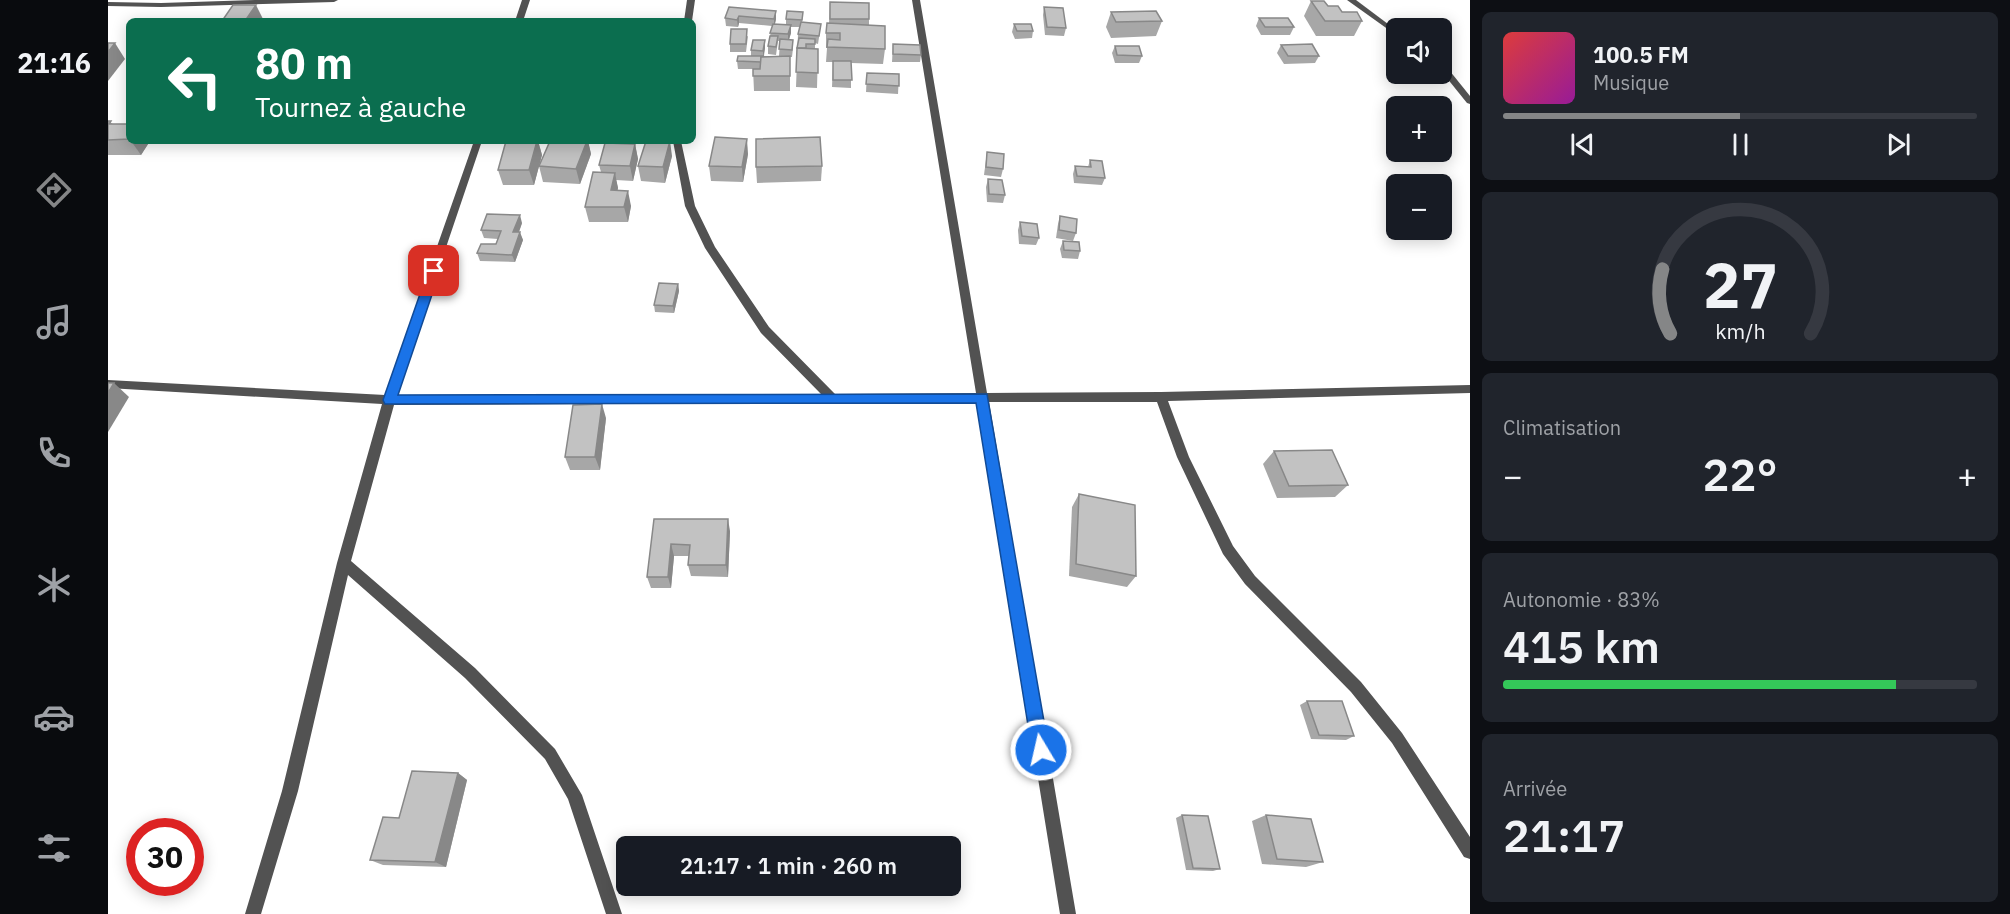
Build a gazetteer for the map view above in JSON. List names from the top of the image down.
{
  "page": {
    "tabs": "21:16",
    "map_buttons": ["+", "−"],
    "turn": ["80 m", "Tournez à gauche"],
    "song": ["100.5 FM", "Musique"],
    "tile": [
      "Climatisation",
      ["Autonomie · 83%", "415 km"],
      ["Arrivée", "21:17"]
    ],
    "heat": ["−", "22°", "+"],
    "limit": "30",
    "trip": "21:17 · 1 min · 260 m",
    "gauge": ["27", "km/h"]
  }
}
